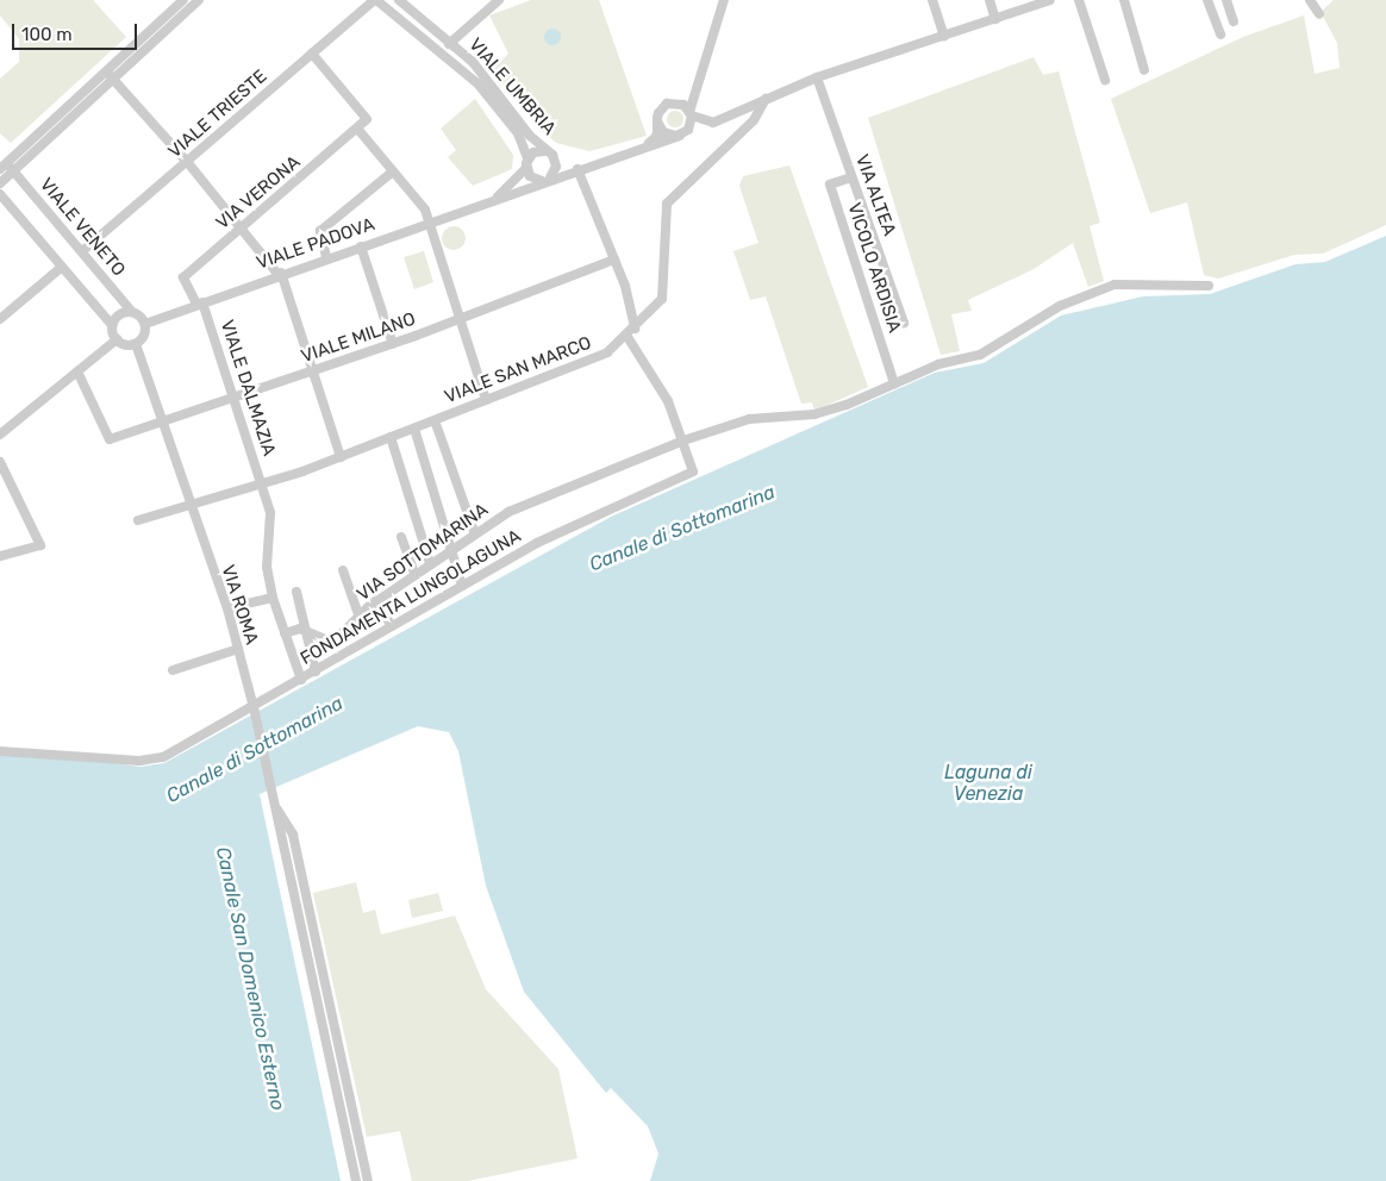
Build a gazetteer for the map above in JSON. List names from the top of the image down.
{
  "streets": {
    "street": [
      "VIALE UMBRIA",
      "VIALE TRIESTE",
      "VIA VERONA",
      "VIA ALTEA",
      "VIALE VENETO",
      "VIALE PADOVA",
      "VICOLO ARDISIA",
      "VIALE MILANO",
      "VIALE SAN MARCO",
      "VIALE DALMAZIA",
      "VIA SOTTOMARINA",
      "FONDAMENTA LUNGOLAGUNA",
      "VIA ROMA"
    ]
  },
  "crossings": [
    ["VIALE UMBRIA", "VIALE TRIESTE"],
    ["VIALE UMBRIA", "VIALE PADOVA"],
    ["VIALE TRIESTE", "VIALE VENETO"],
    ["VIA VERONA", "VIALE PADOVA"],
    ["VIA VERONA", "VIALE DALMAZIA"],
    ["VIA ALTEA", "VICOLO ARDISIA"],
    ["VIALE VENETO", "VIALE PADOVA"],
    ["VIALE PADOVA", "VIALE DALMAZIA"],
    ["VICOLO ARDISIA", "VIA SOTTOMARINA"],
    ["VIALE MILANO", "VIALE DALMAZIA"],
    ["VIALE SAN MARCO", "VIALE DALMAZIA"],
    ["VIALE SAN MARCO", "FONDAMENTA LUNGOLAGUNA"],
    ["VIALE SAN MARCO", "VIA ROMA"],
    ["VIALE DALMAZIA", "VIA SOTTOMARINA"],
    ["VIALE DALMAZIA", "FONDAMENTA LUNGOLAGUNA"],
    ["VIA SOTTOMARINA", "FONDAMENTA LUNGOLAGUNA"],
    ["FONDAMENTA LUNGOLAGUNA", "VIA ROMA"]
  ],
  "water": ["Canale di Sottomarina", "Laguna di Venezia", "Canale San Domenico Esterno"],
  "scale_bar": "100 m"
}
